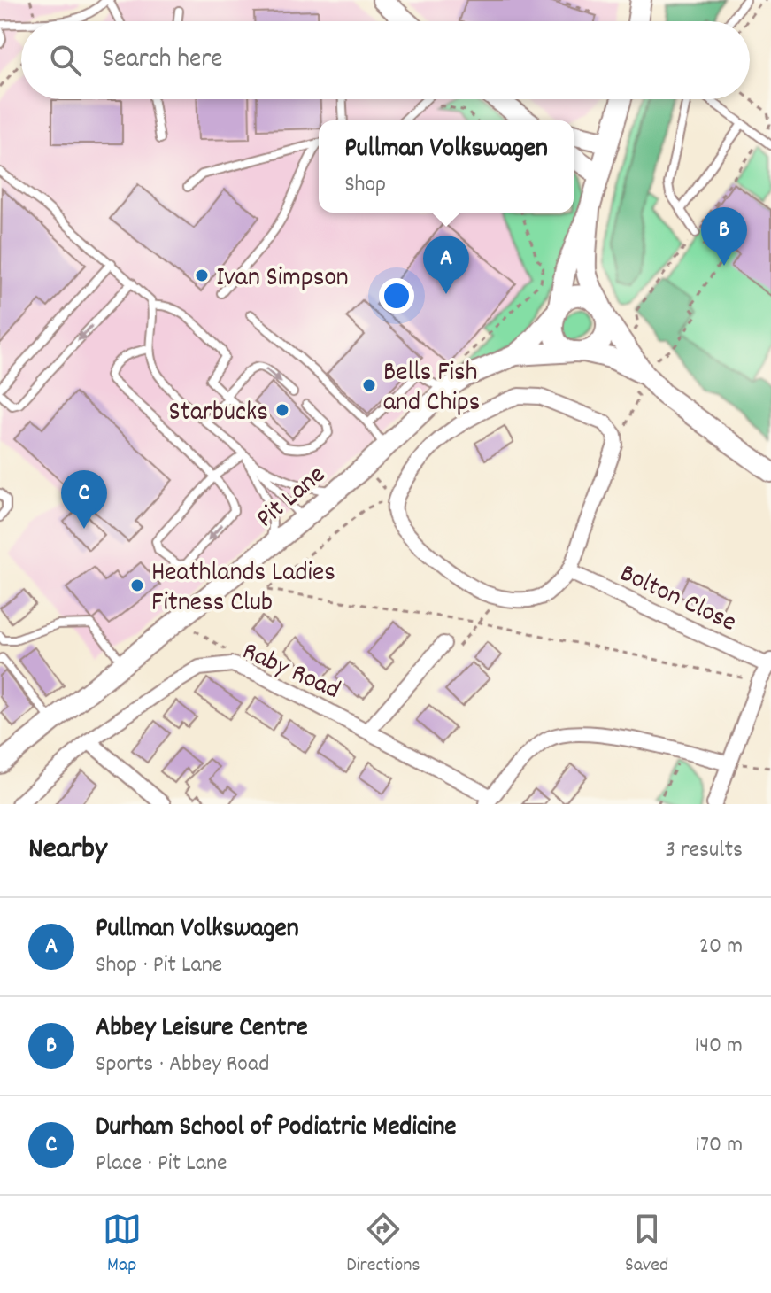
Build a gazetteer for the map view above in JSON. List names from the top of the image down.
{
  "streets": {
    "street": ["Pit Lane", "Bolton Close", "Raby Road"]
  },
  "places": [
    "Ivan Simpson",
    "Bells Fish and Chips",
    "Starbucks",
    "Heathlands Ladies Fitness Club"
  ],
  "page": {
    "search": "Search here",
    "popup": ["Pullman Volkswagen", "Shop"],
    "pins": ["B", "A", "C"],
    "heading": ["Nearby", "3 results"],
    "list": [
      {
        "mark": "A",
        "name": "Pullman Volkswagen",
        "note": "Shop · Pit Lane",
        "value": "20 m"
      },
      {
        "mark": "B",
        "name": "Abbey Leisure Centre",
        "note": "Sports · Abbey Road",
        "value": "140 m"
      },
      {
        "mark": "C",
        "name": "Durham School of Podiatric Medicine",
        "note": "Place · Pit Lane",
        "value": "170 m"
      }
    ],
    "nav": ["Map", "Directions", "Saved"]
  }
}
